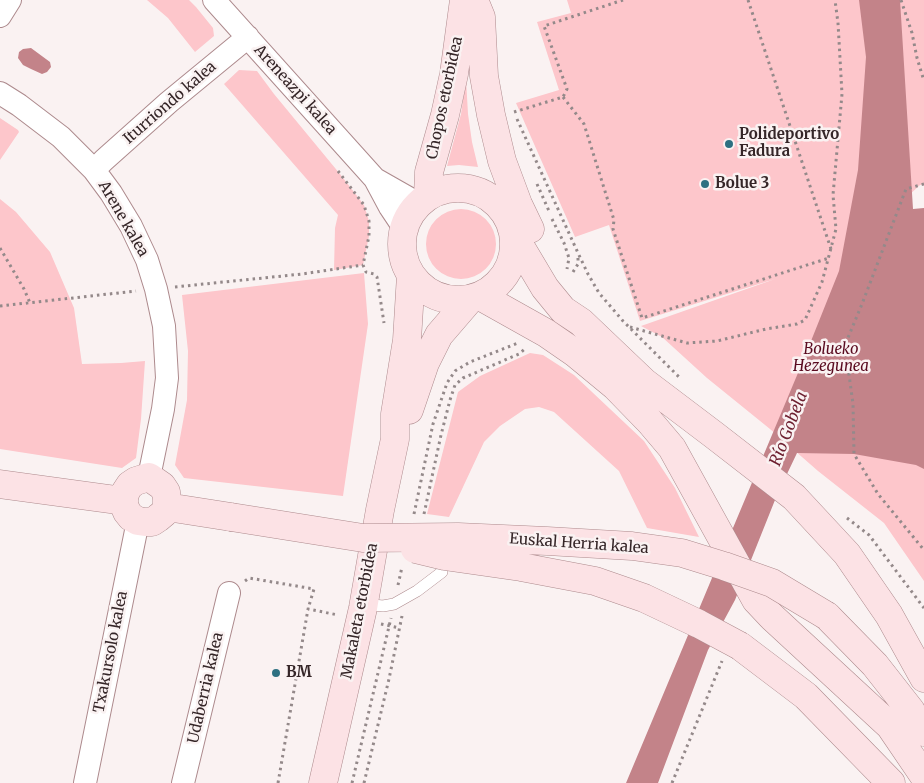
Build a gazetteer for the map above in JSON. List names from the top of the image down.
{
  "streets": {
    "street": [
      "Areneazpi kalea",
      "Chopos etorbidea",
      "Iturriondo kalea",
      "Arene kalea",
      "Euskal Herria kalea",
      "Makaleta etorbidea",
      "Txakursolo kalea",
      "Udaberria kalea"
    ]
  },
  "crossings": [
    ["Areneazpi kalea", "Chopos etorbidea"],
    ["Areneazpi kalea", "Iturriondo kalea"],
    ["Areneazpi kalea", "Makaleta etorbidea"],
    ["Chopos etorbidea", "Makaleta etorbidea"],
    ["Iturriondo kalea", "Arene kalea"],
    ["Arene kalea", "Euskal Herria kalea"],
    ["Arene kalea", "Txakursolo kalea"],
    ["Euskal Herria kalea", "Txakursolo kalea"]
  ],
  "water": ["Río Gobela"],
  "parks": ["Bolueko Hezegunea"],
  "places": ["Polideportivo Fadura", "Bolue 3", "BM"]
}
